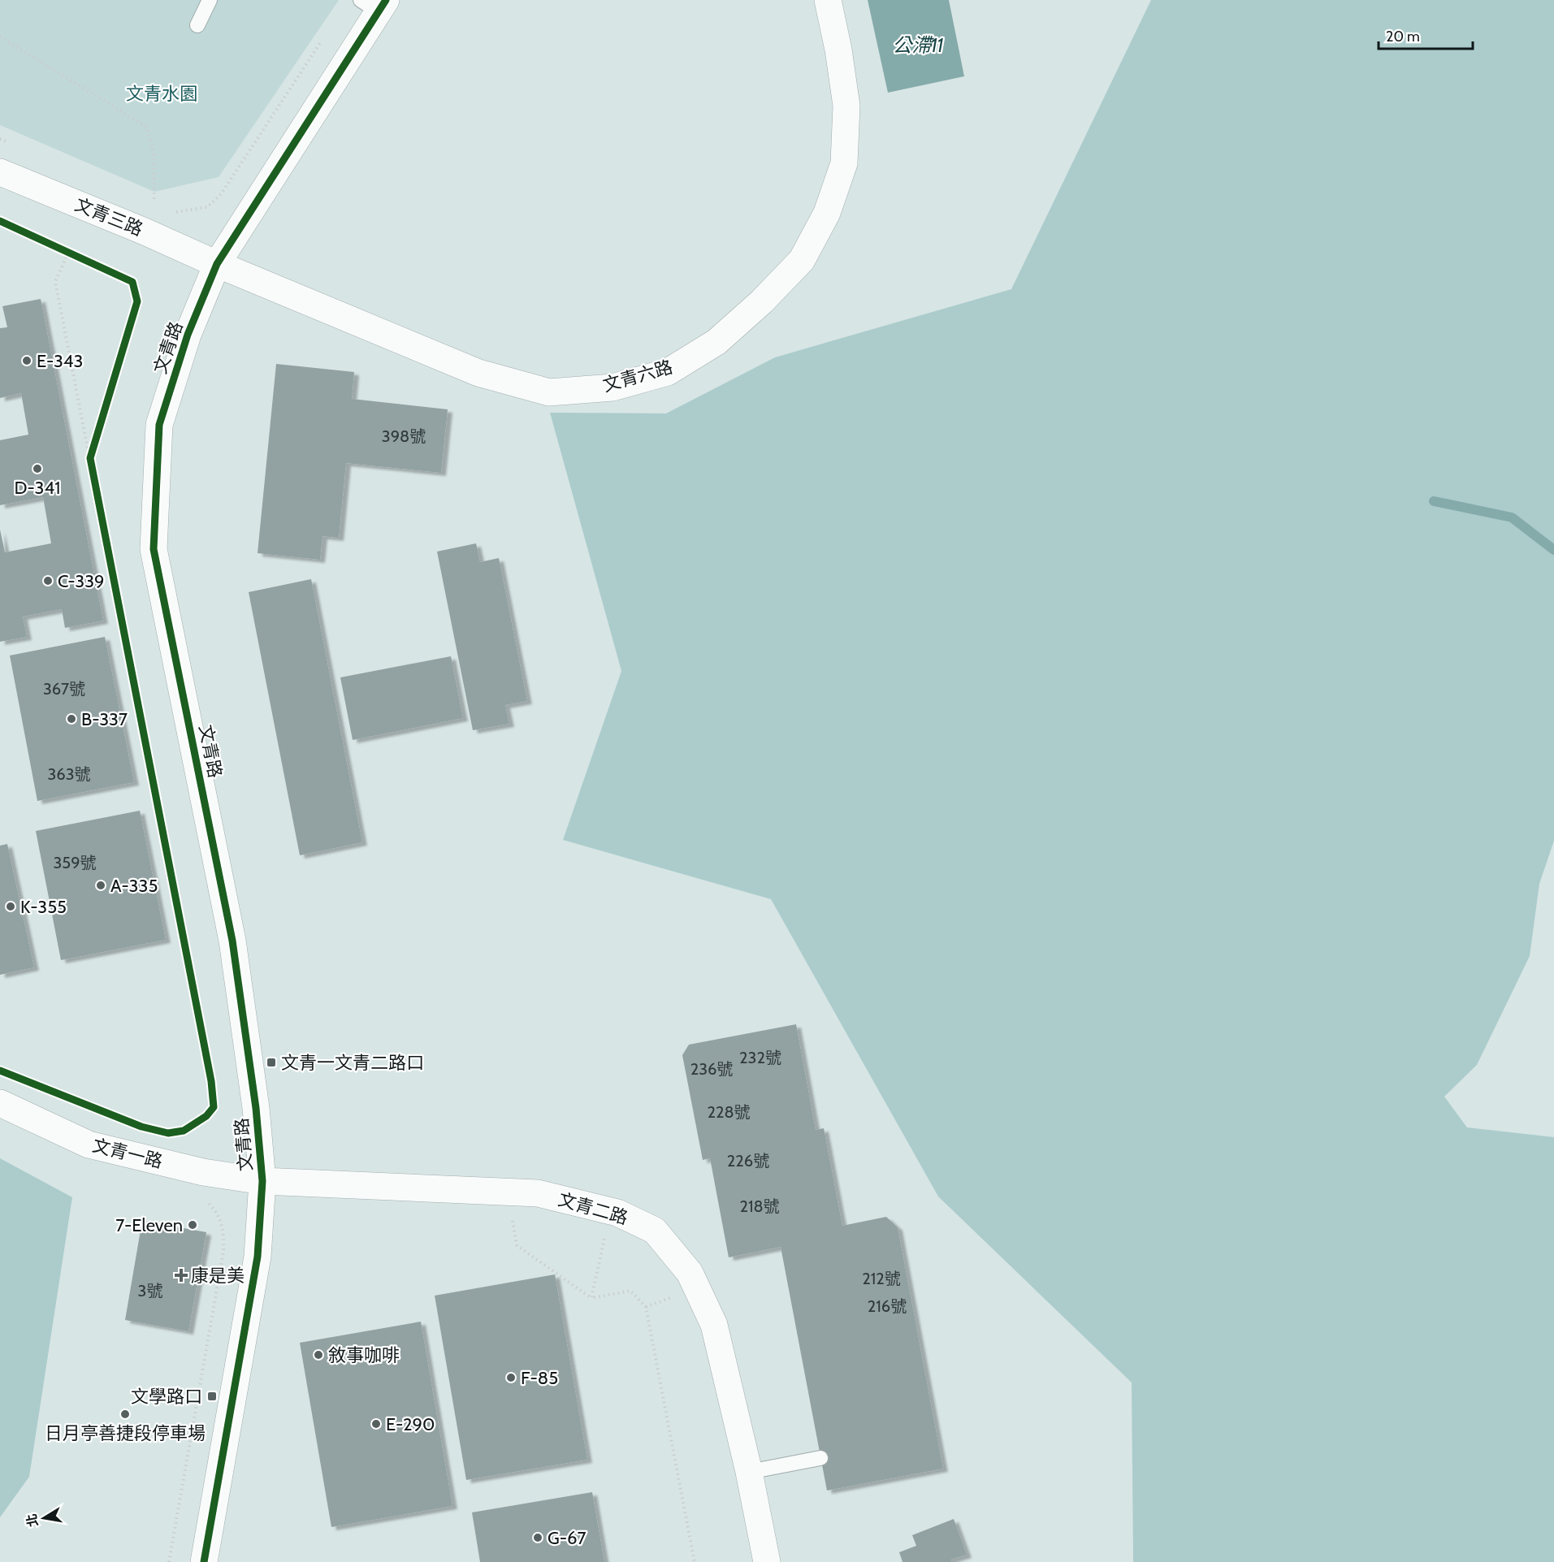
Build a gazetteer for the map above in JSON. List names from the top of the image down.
{
  "streets": {
    "street": [
      "文青三路",
      "文青路",
      "文青六路",
      "文青一路",
      "文青二路"
    ]
  },
  "crossings": [
    ["文青三路", "文青路"],
    ["文青三路", "文青六路"],
    ["文青路", "文青六路"],
    ["文青路", "文青一路"],
    ["文青路", "文青二路"],
    ["文青一路", "文青二路"]
  ],
  "water": ["公滯11"],
  "parks": ["文青水園"],
  "places": {
    "other": [
      "E-343",
      "D-341",
      "C-339",
      "B-337",
      "A-335",
      "K-355",
      "7-Eleven",
      "敘事咖啡",
      "F-85",
      "日月亭善捷段停車場",
      "E-290",
      "G-67"
    ],
    "transit": ["文青一文青二路口", "文學路口"],
    "health": ["康是美"]
  },
  "house_numbers": [
    "398號",
    "367號",
    "363號",
    "359號",
    "232號",
    "236號",
    "228號",
    "226號",
    "218號",
    "212號",
    "3號",
    "216號"
  ],
  "scale_bar": "20 m",
  "north": "left"
}
